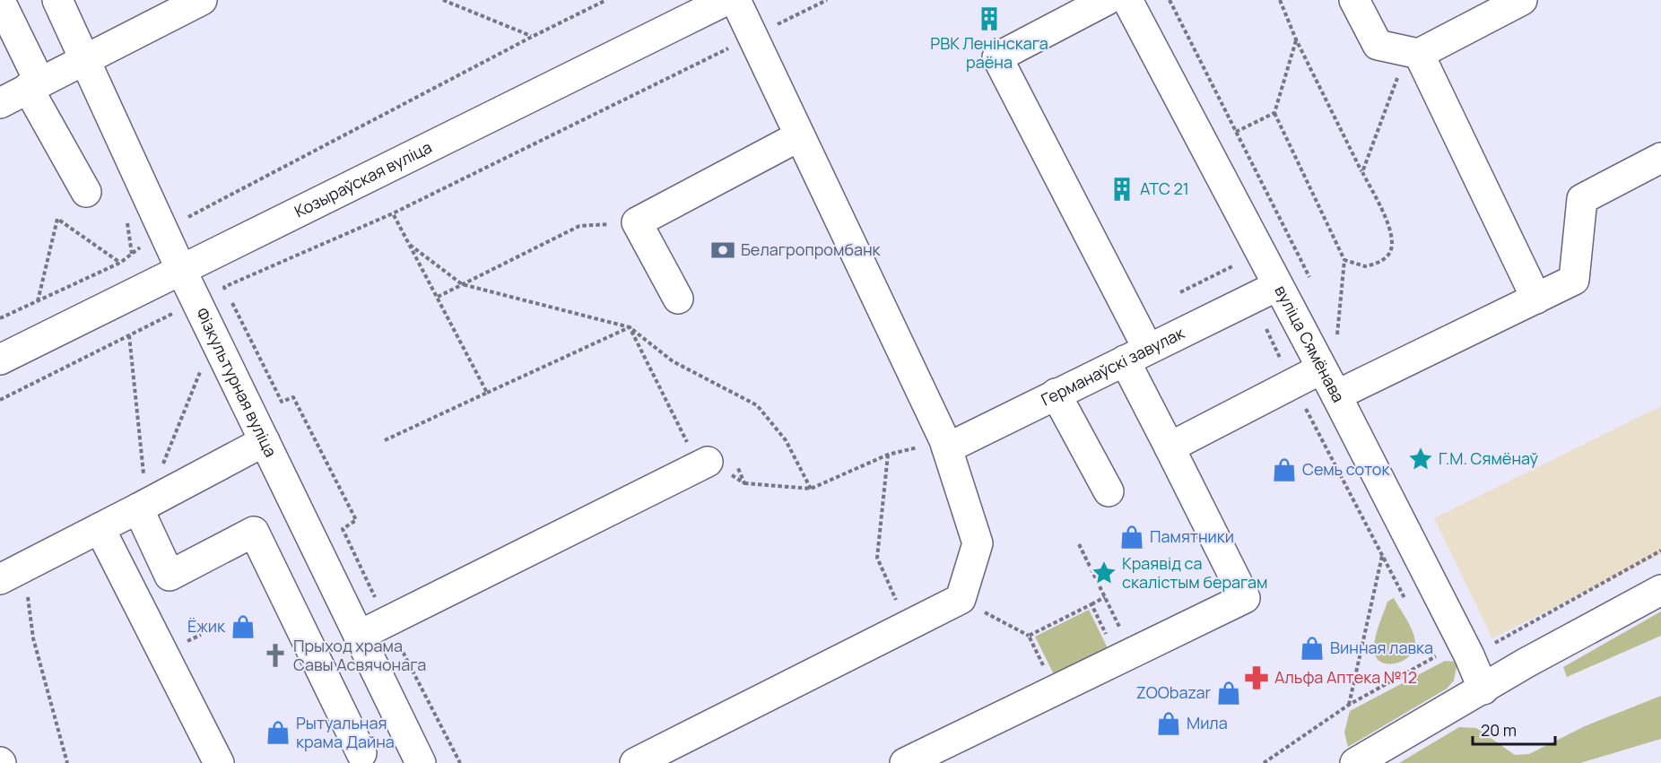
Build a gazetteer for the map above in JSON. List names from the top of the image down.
{
  "streets": {
    "street": [
      "Козыраўская вуліца",
      "вуліца Сямёнава",
      "Германаўскі завулак",
      "Фізкультурная вуліца"
    ]
  },
  "crossings": [
    ["Козыраўская вуліца", "Фізкультурная вуліца"],
    ["вуліца Сямёнава", "Германаўскі завулак"]
  ],
  "places": {
    "building": ["РВК Ленінскага раёна", "АТС 21"],
    "bank": ["Белагропромбанк"],
    "place": ["Г.М. Сямёнаў", "Краявід са скалістым берагам"],
    "shop": [
      "Семь соток",
      "Памятники",
      "Ёжик",
      "Винная лавка",
      "ZOObazar",
      "Мила",
      "Рытуальная крама Дайна"
    ],
    "church": ["Прыход храма Савы Асвячонага"],
    "pharmacy": ["Альфа Аптека №12"]
  },
  "scale_bar": "20 m"
}
